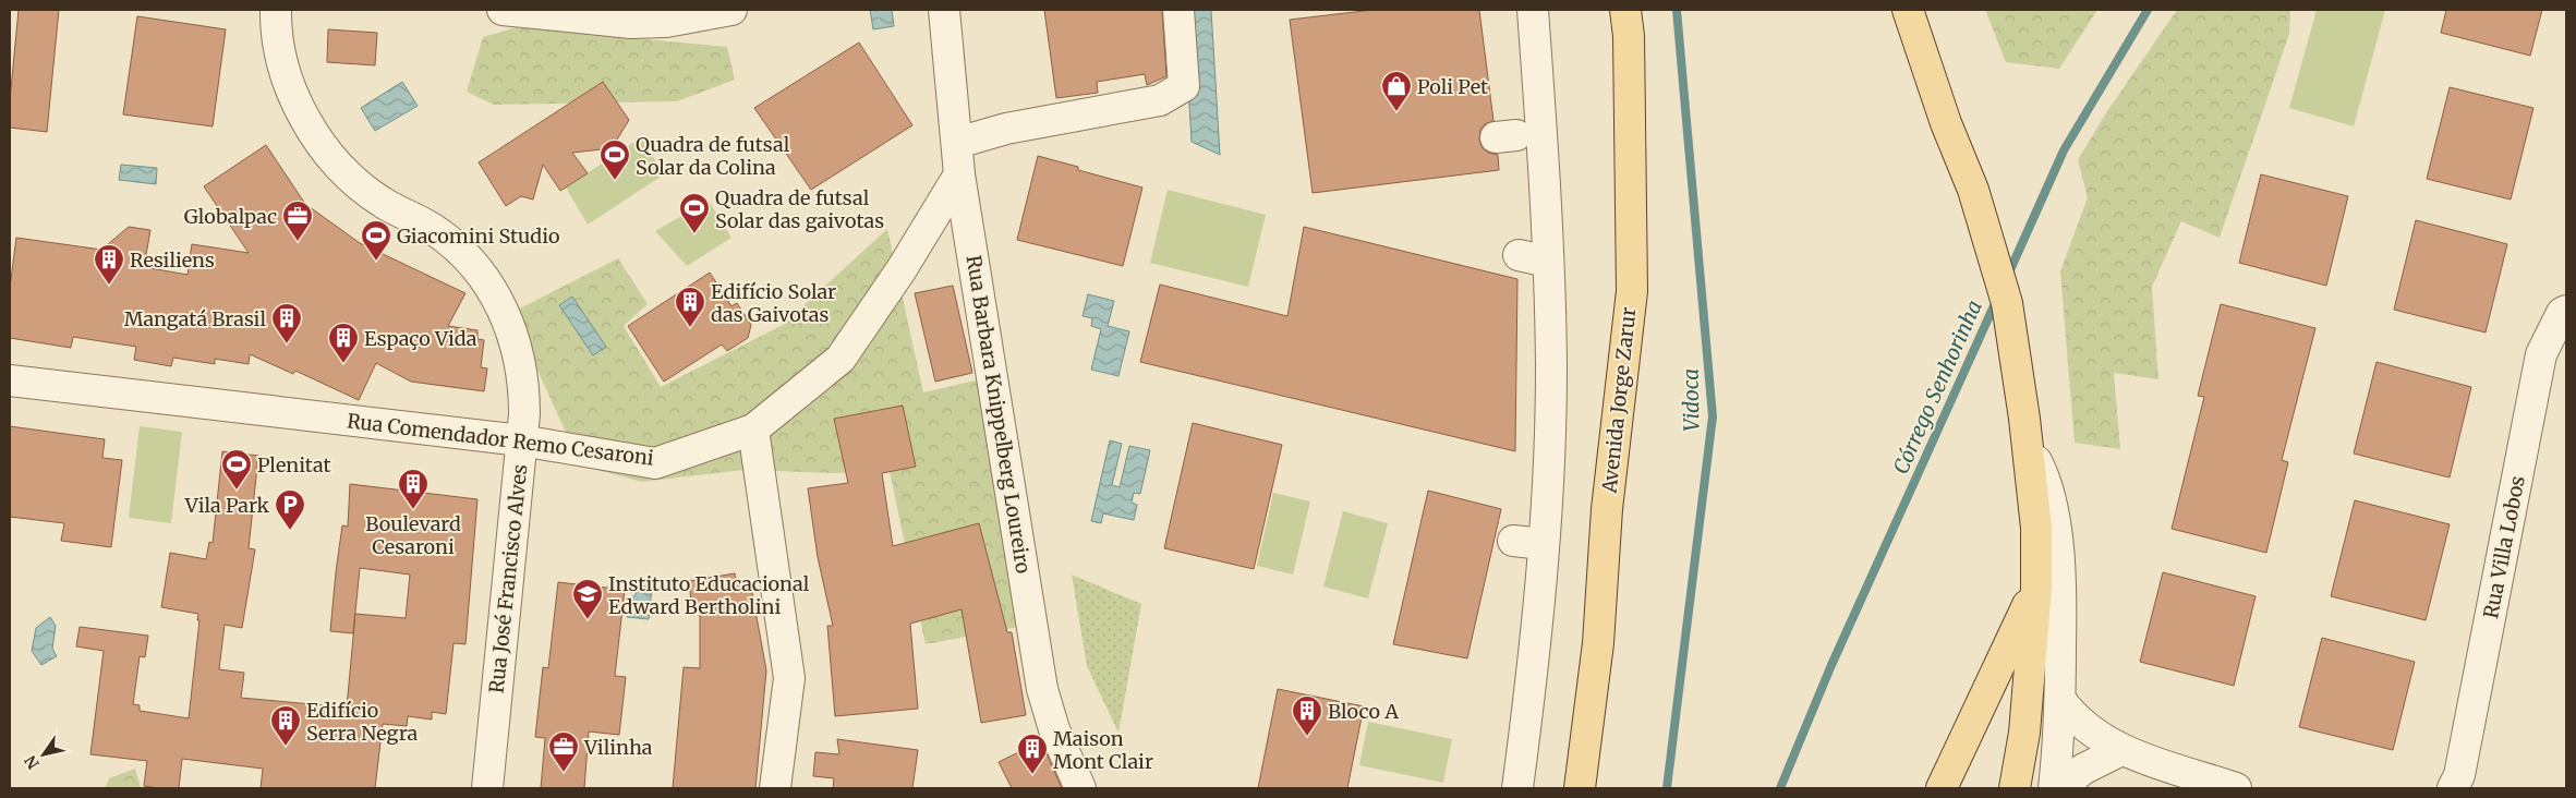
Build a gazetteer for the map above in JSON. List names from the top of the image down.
{
  "streets": {
    "main road": ["Avenida Jorge Zarur"],
    "street": [
      "Rua Barbara Knippelberg Loureiro",
      "Rua Comendador Remo Cesaroni",
      "Rua Villa Lobos",
      "Rua José Francisco Alves"
    ]
  },
  "crossings": [
    ["Rua Barbara Knippelberg Loureiro", "Rua Comendador Remo Cesaroni"],
    ["Rua Comendador Remo Cesaroni", "Rua José Francisco Alves"]
  ],
  "water": ["Córrego Senhorinha", "Vidoca"],
  "places": {
    "shop": ["Poli Pet"],
    "sports": [
      "Quadra de futsal Solar da Colina",
      "Quadra de futsal Solar das gaivotas",
      "Giacomini Studio",
      "Plenitat"
    ],
    "office": ["Globalpac", "Vilinha"],
    "building": [
      "Resiliens",
      "Edifício Solar das Gaivotas",
      "Mangatá Brasil",
      "Espaço Vida",
      "Boulevard Cesaroni",
      "Bloco A",
      "Edifício Serra Negra",
      "Maison Mont Clair"
    ],
    "parking": ["Vila Park"],
    "school or university": ["Instituto Educacional Edward Bertholini"]
  },
  "north": "bottom left"
}
